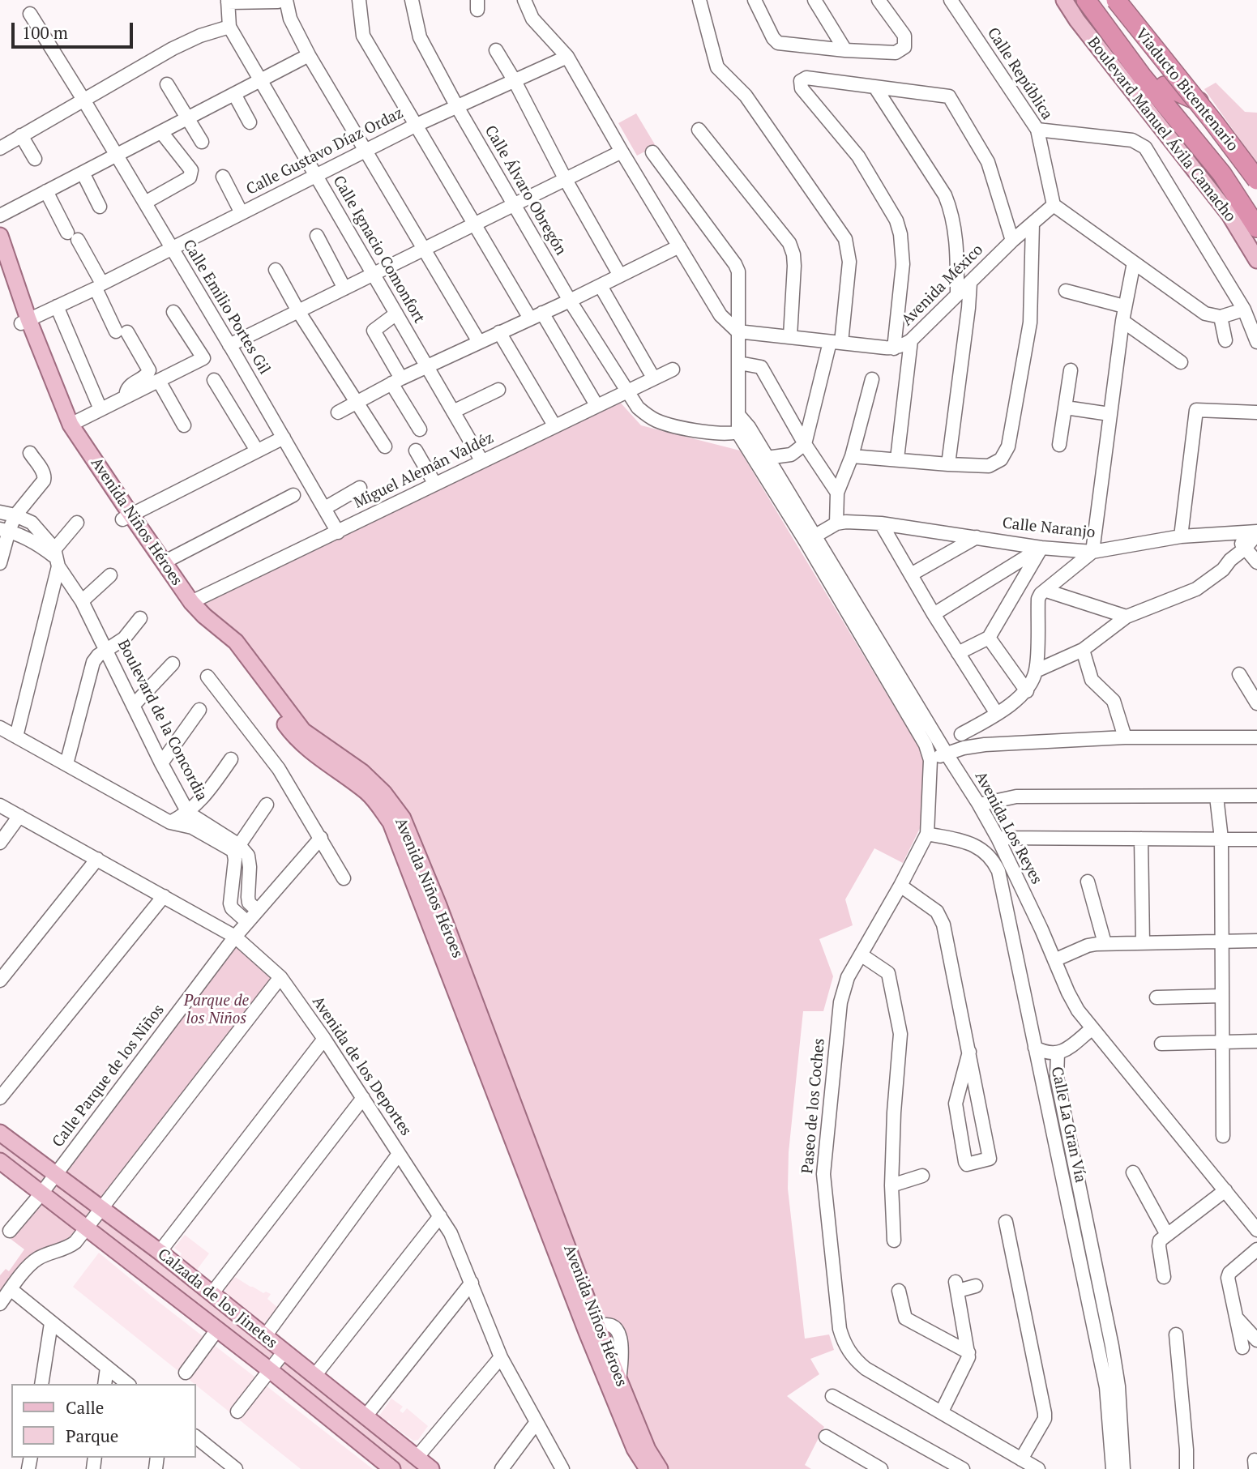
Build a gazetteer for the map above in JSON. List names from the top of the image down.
{
  "streets": {
    "highway": ["Viaducto Bicentenario", "Boulevard Manuel Ávila Camacho"],
    "main road": ["Avenida Niños Héroes", "Calzada de los Jinetes"],
    "street": [
      "Calle República",
      "Calle Gustavo Díaz Ordaz",
      "Calle Álvaro Obregón",
      "Calle Ignacio Comonfort",
      "Avenida México",
      "Calle Emilio Portes Gil",
      "Miguel Alemán Valdéz",
      "Calle Naranjo",
      "Boulevard de la Concordia",
      "Avenida Los Reyes",
      "Avenida de los Deportes",
      "Calle Parque de los Niños",
      "Paseo de los Coches",
      "Calle La Gran Vía"
    ]
  },
  "crossings": [
    ["Calle República", "Avenida México"],
    ["Calle Gustavo Díaz Ordaz", "Calle Álvaro Obregón"],
    ["Calle Gustavo Díaz Ordaz", "Calle Ignacio Comonfort"],
    ["Calle Gustavo Díaz Ordaz", "Calle Emilio Portes Gil"],
    ["Calle Gustavo Díaz Ordaz", "Avenida Niños Héroes"],
    ["Calle Álvaro Obregón", "Miguel Alemán Valdéz"],
    ["Calle Ignacio Comonfort", "Miguel Alemán Valdéz"],
    ["Calle Emilio Portes Gil", "Miguel Alemán Valdéz"],
    ["Miguel Alemán Valdéz", "Avenida Niños Héroes"],
    ["Boulevard de la Concordia", "Calle Parque de los Niños"],
    ["Avenida Los Reyes", "Paseo de los Coches"],
    ["Avenida Los Reyes", "Calle La Gran Vía"],
    ["Avenida de los Deportes", "Calle Parque de los Niños"],
    ["Calle Parque de los Niños", "Calzada de los Jinetes"],
    ["Paseo de los Coches", "Calle La Gran Vía"]
  ],
  "parks": ["Parque de los Niños"],
  "legend": ["Calle", "Parque"],
  "scale_bar": "100 m"
}
